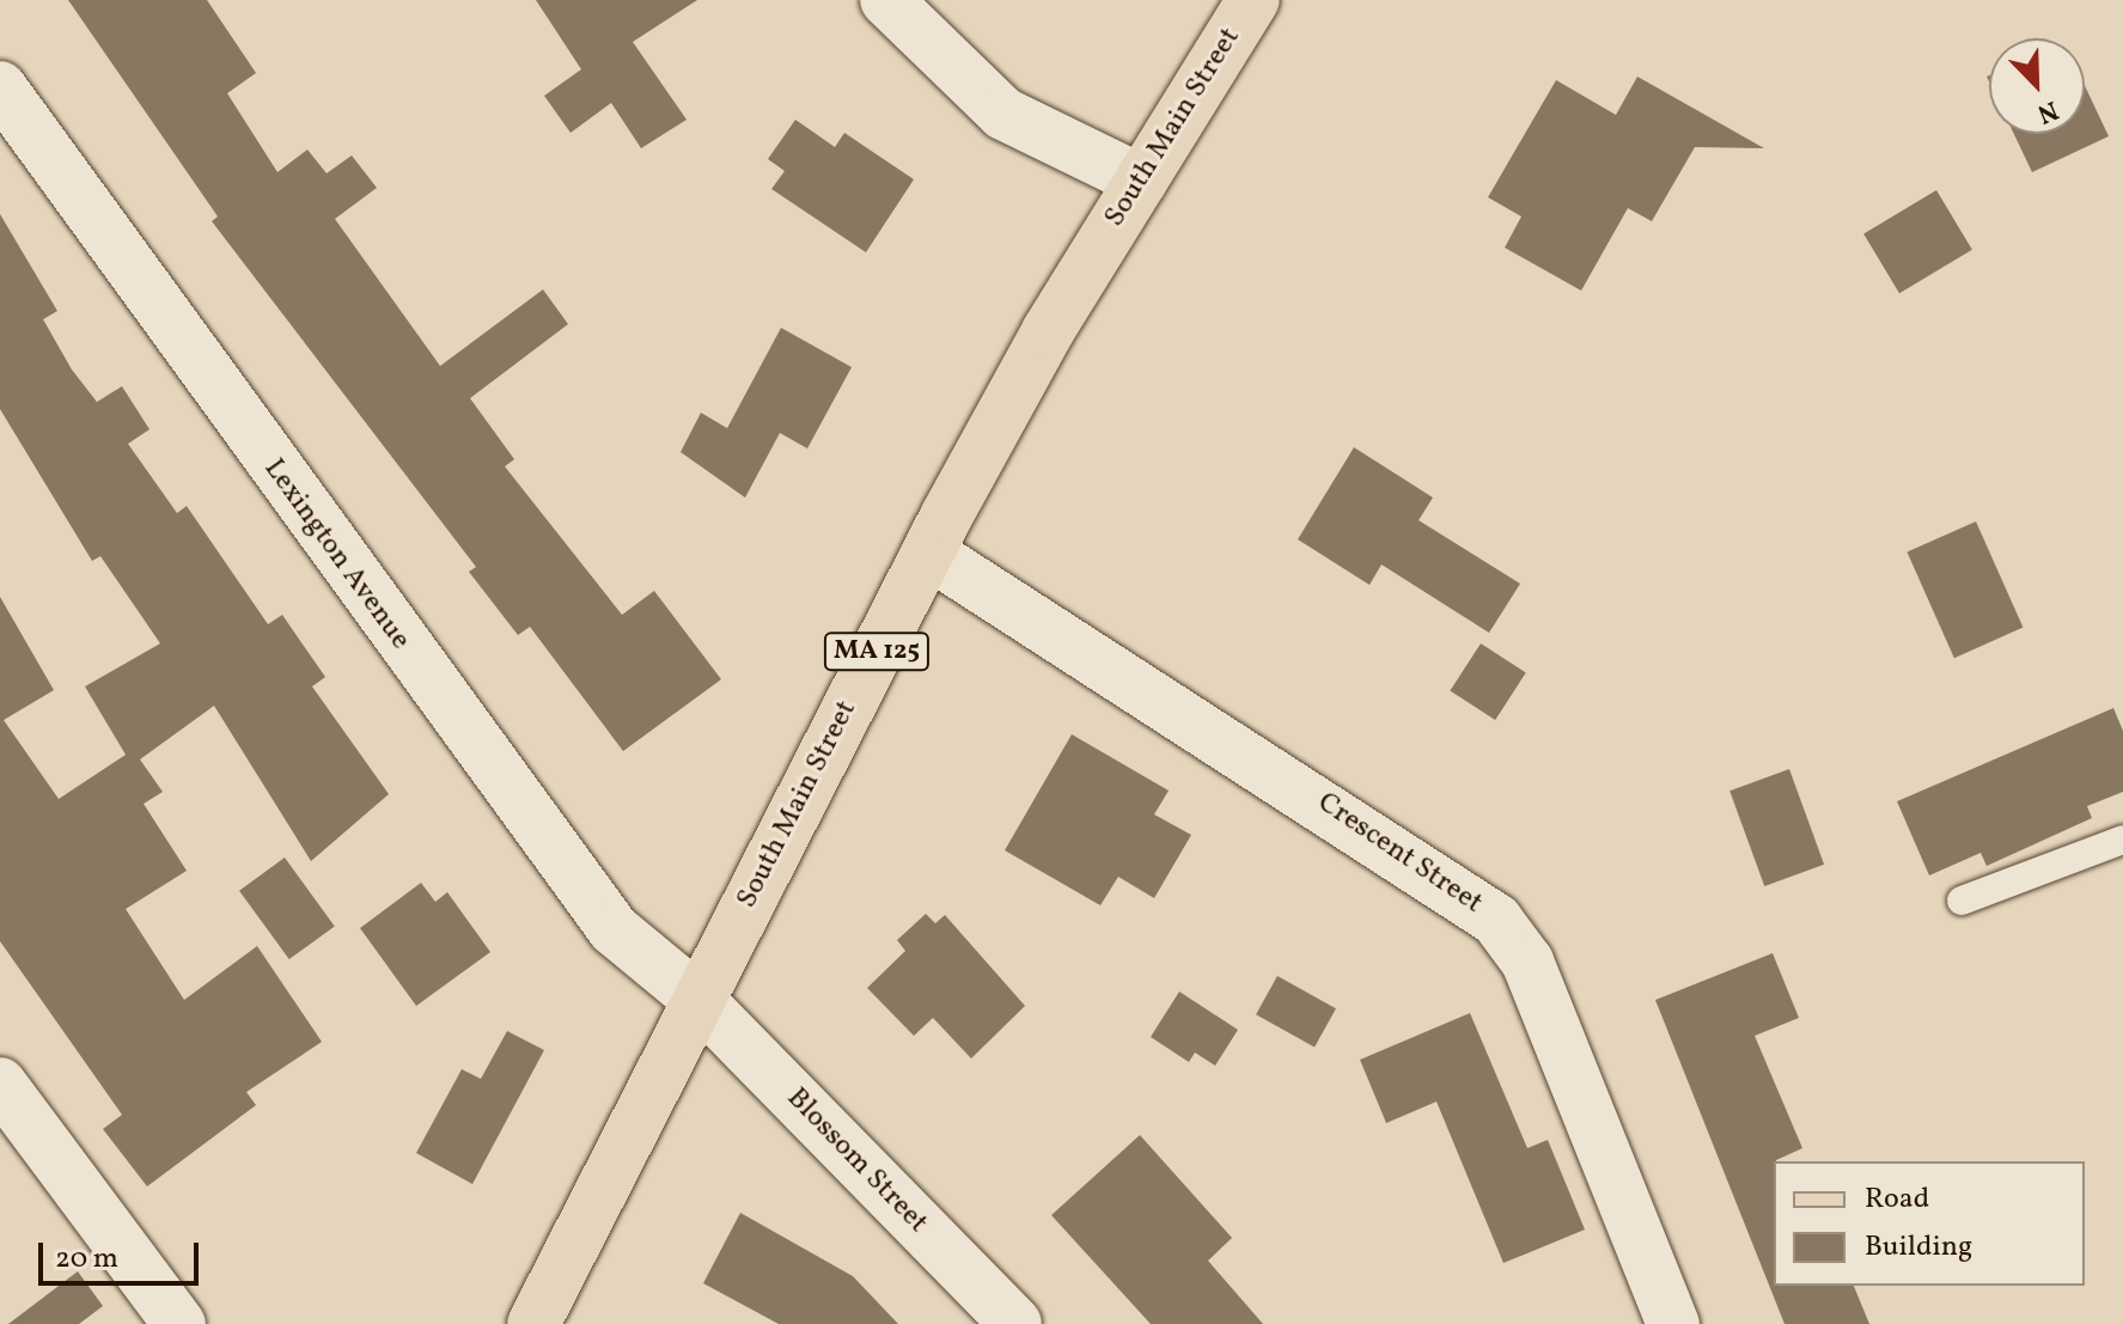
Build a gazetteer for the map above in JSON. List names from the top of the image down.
{
  "streets": {
    "main road": ["South Main Street", "MA 125"],
    "street": ["Lexington Avenue", "Crescent Street", "Blossom Street"]
  },
  "crossings": [
    ["South Main Street", "Lexington Avenue"],
    ["South Main Street", "Crescent Street"],
    ["South Main Street", "Blossom Street"],
    ["Lexington Avenue", "Blossom Street"]
  ],
  "legend": ["Road", "Building"],
  "scale_bar": "20 m",
  "north": "bottom right"
}
